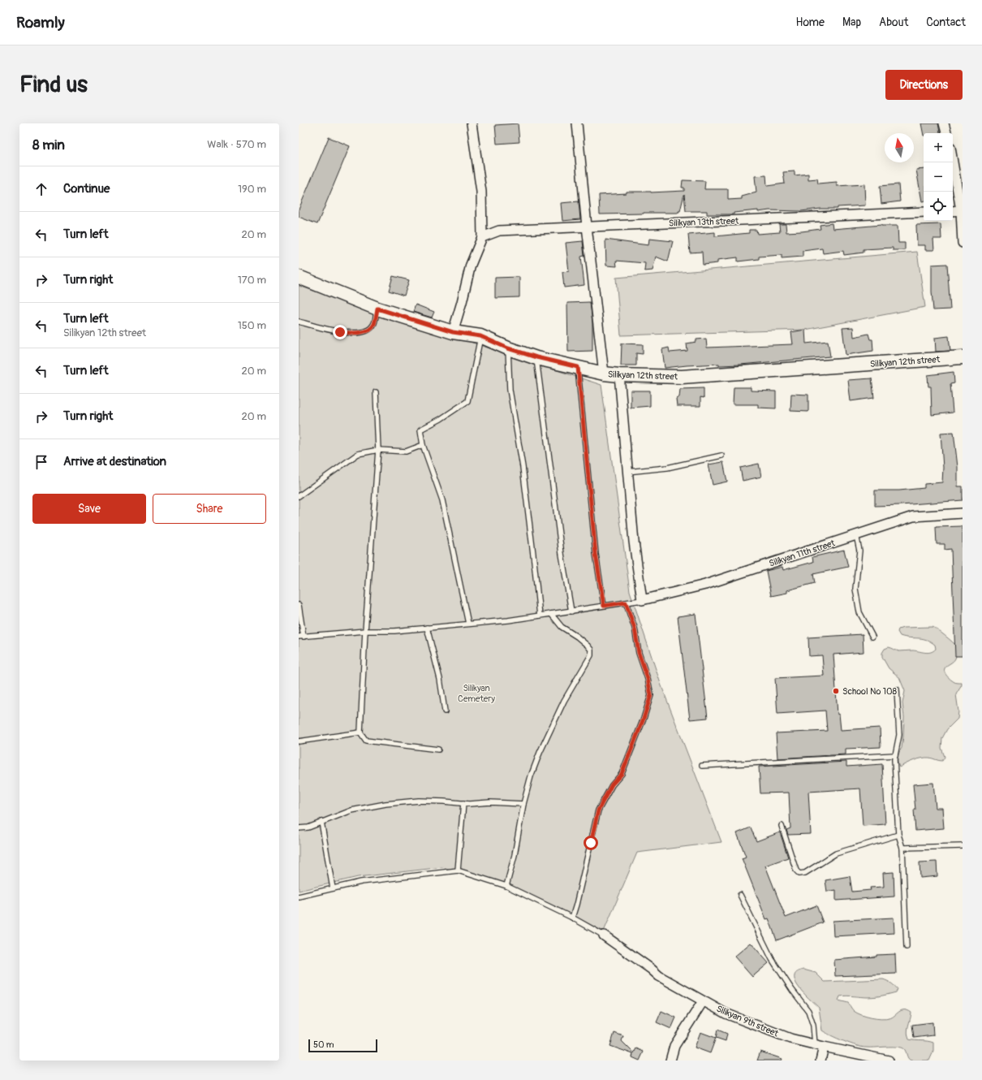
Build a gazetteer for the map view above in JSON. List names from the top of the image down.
{
  "streets": {
    "main road": ["Silikyan 12th street"],
    "street": ["Silikyan 13th street", "Silikyan 11th street", "Silikyan 9th street"]
  },
  "parks": ["Silikyan Cemetery"],
  "places": ["School No 108"],
  "scale_bar": "50 m",
  "north": "top",
  "page": {
    "header": "Roamly",
    "nav": [
      "Home",
      "Map",
      "About",
      "Contact"
    ],
    "buttons": [
      "Directions",
      ["Save", "Share"]
    ],
    "title": "Find us",
    "heading": ["8 min", "Walk · 570 m"],
    "map_buttons": ["+", "−"],
    "list": [
      ["Continue", "190 m"],
      ["Turn left", "20 m"],
      ["Turn right", "170 m"],
      ["Turn left", "Silikyan 12th street", "150 m"],
      ["Turn left", "20 m"],
      ["Turn right", "20 m"],
      "Arrive at destination"
    ],
    "scale": "50 m"
  }
}
